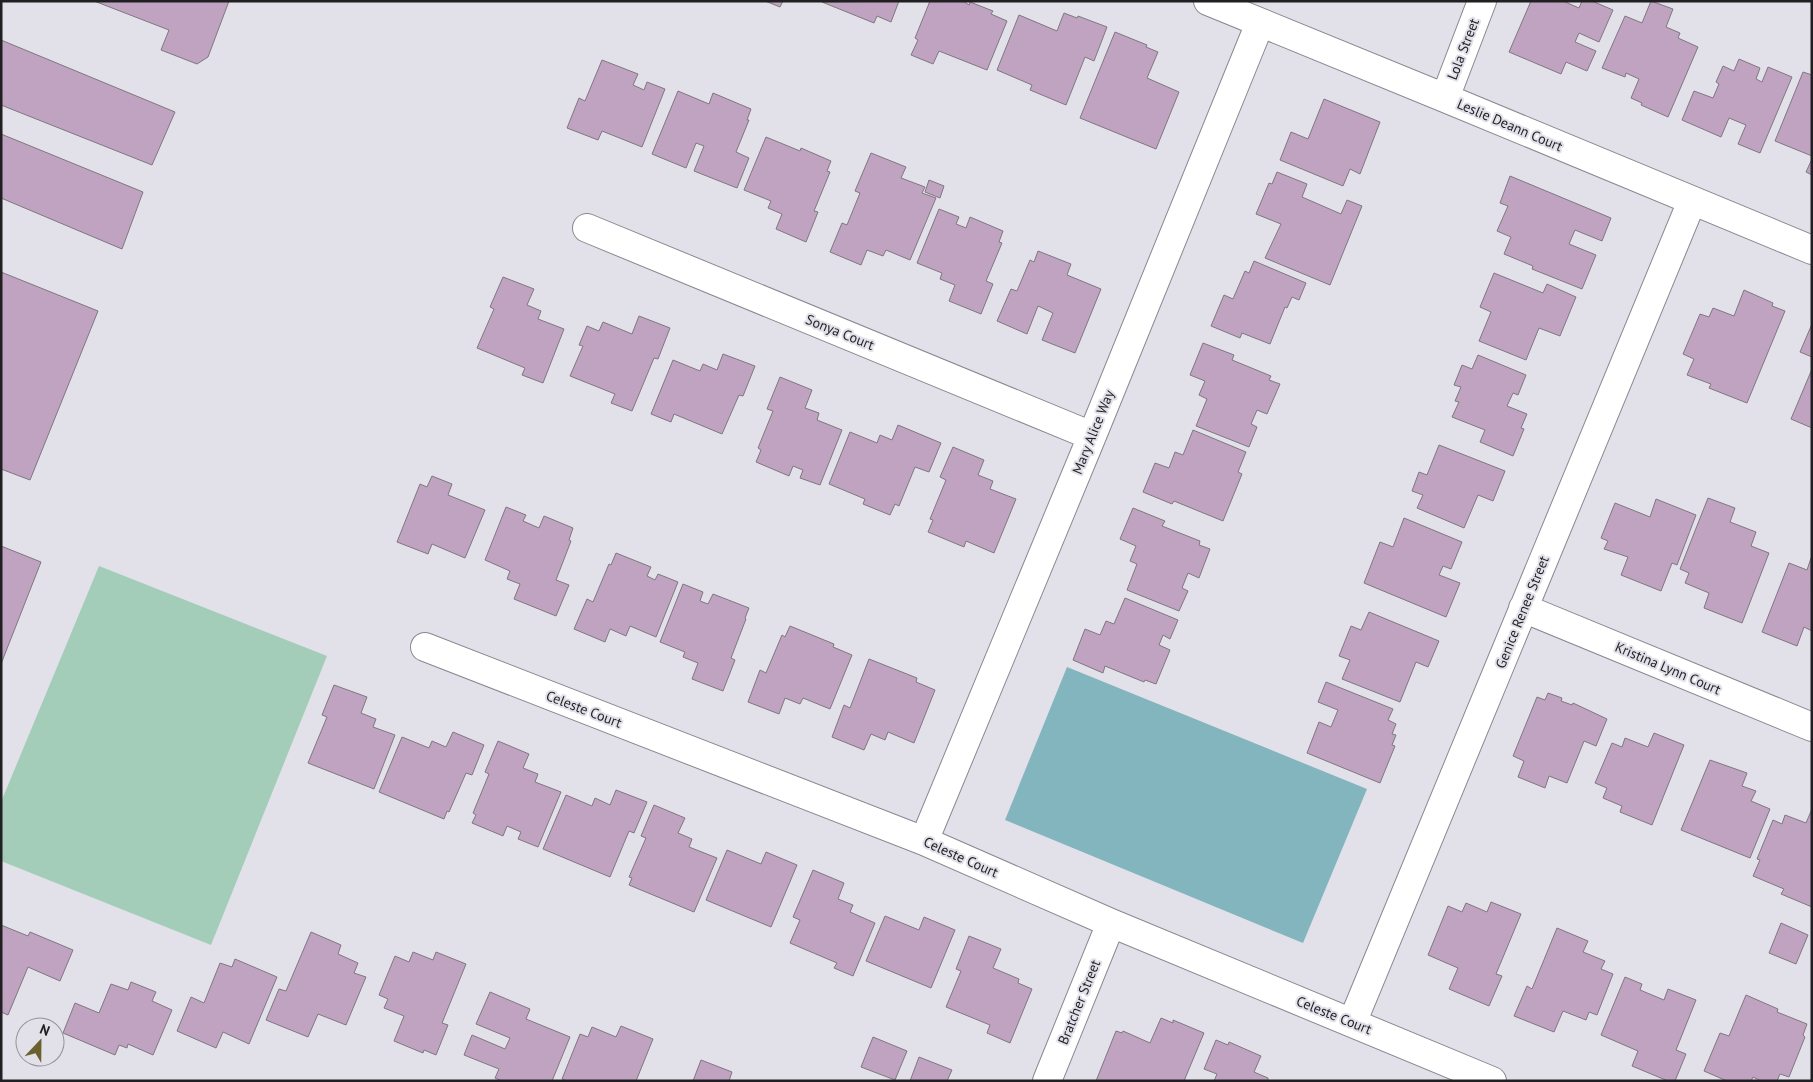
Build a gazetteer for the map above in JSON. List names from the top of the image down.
{
  "streets": {
    "street": [
      "Lola Street",
      "Leslie Deann Court",
      "Sonya Court",
      "Mary Alice Way",
      "Genice Renee Street",
      "Kristina Lynn Court",
      "Celeste Court",
      "Bratcher Street"
    ]
  },
  "crossings": [
    ["Lola Street", "Leslie Deann Court"],
    ["Leslie Deann Court", "Mary Alice Way"],
    ["Leslie Deann Court", "Genice Renee Street"],
    ["Sonya Court", "Mary Alice Way"],
    ["Mary Alice Way", "Celeste Court"],
    ["Genice Renee Street", "Kristina Lynn Court"],
    ["Genice Renee Street", "Celeste Court"],
    ["Celeste Court", "Bratcher Street"]
  ],
  "north": "top"
}
